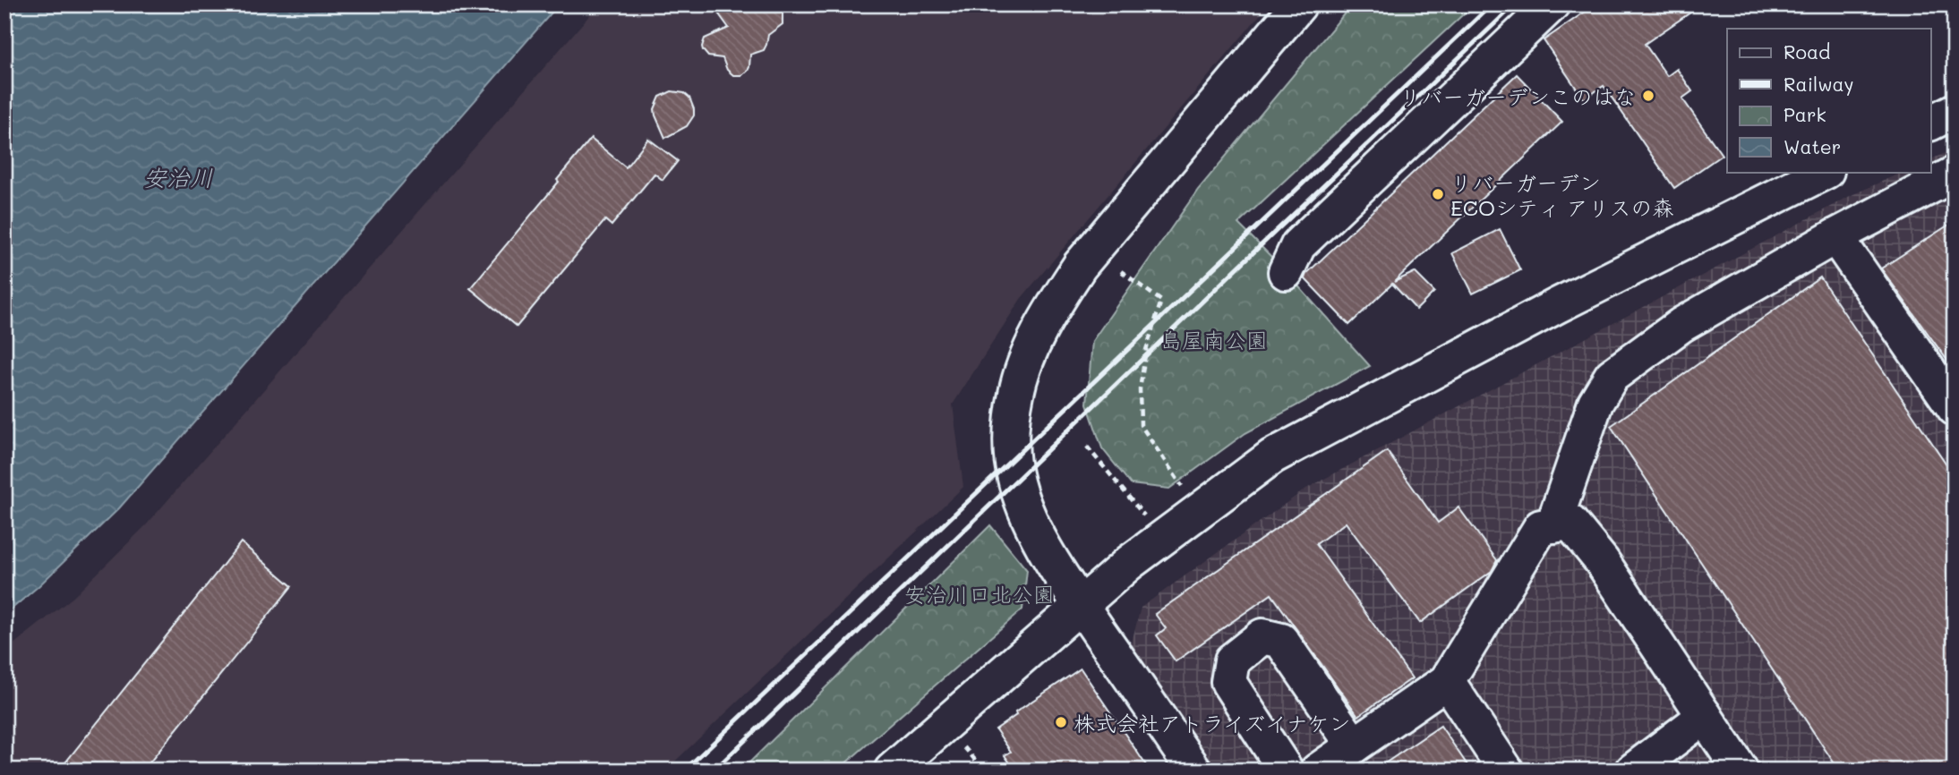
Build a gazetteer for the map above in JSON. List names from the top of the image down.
{
  "water": ["安治川"],
  "parks": ["島屋南公園", "安治川口北公園"],
  "places": ["リバーガーデンこのはな", "リバーガーデン ECOシティ アリスの森", "株式会社アトライズイナケン"],
  "legend": [
    "Road",
    "Railway",
    "Park",
    "Water"
  ]
}
